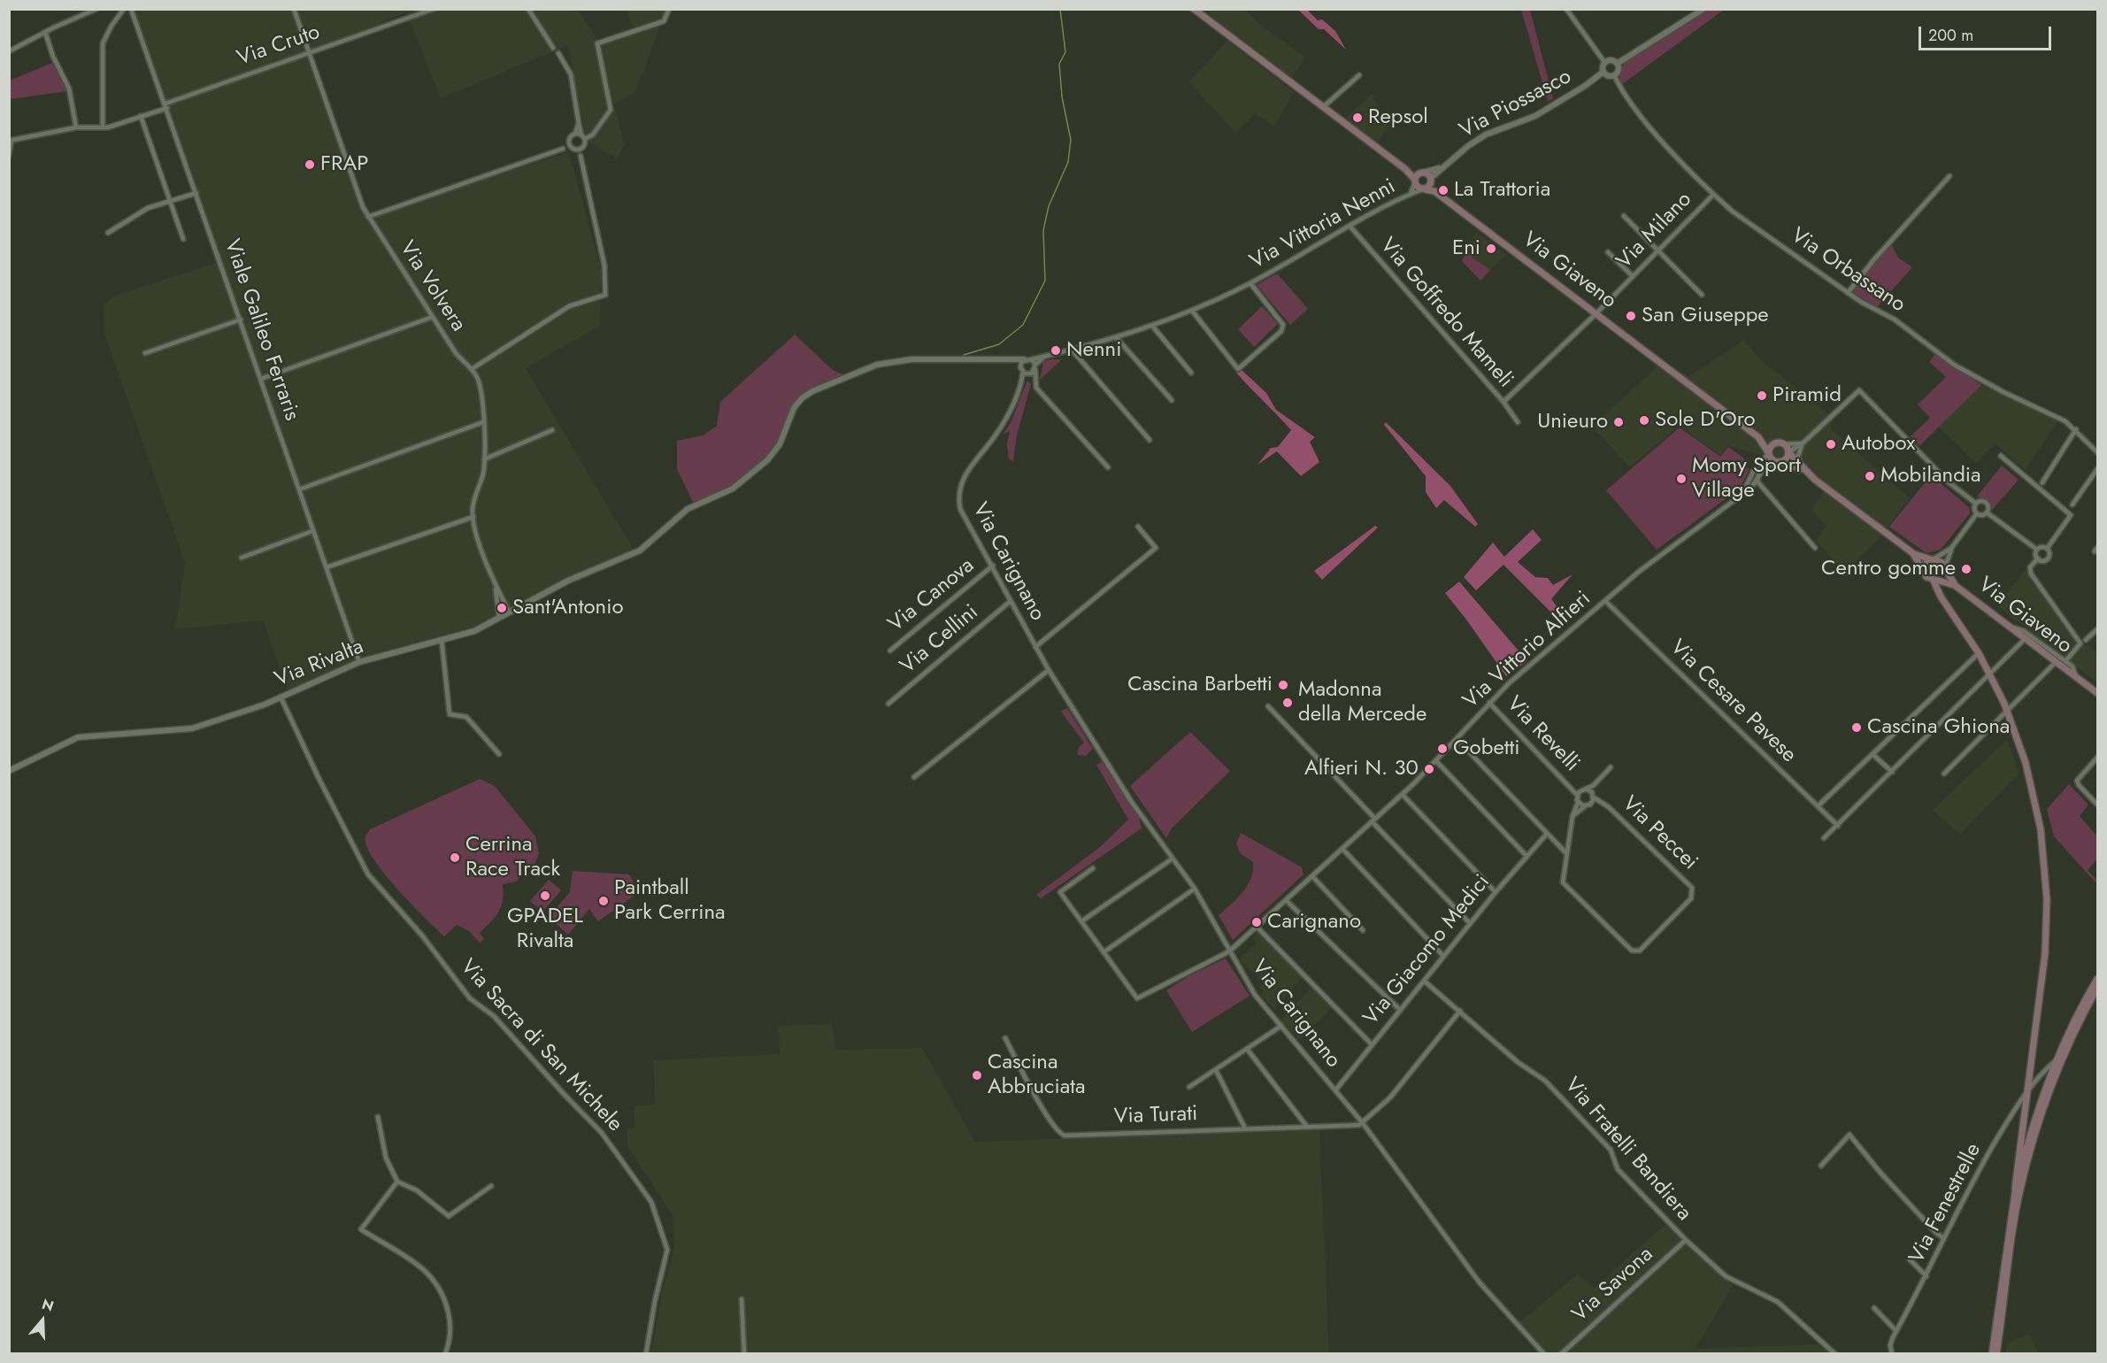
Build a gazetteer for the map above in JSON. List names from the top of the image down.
{
  "streets": {
    "main road": ["Via Giaveno"],
    "street": [
      "Via Cruto",
      "Via Piossasco",
      "Via Vittoria Nenni",
      "Via Milano",
      "Via Orbassano",
      "Via Volvera",
      "Via Goffredo Mameli",
      "Viale Galileo Ferraris",
      "Via Carignano",
      "Via Canova",
      "Via Cellini",
      "Via Vittorio Alfieri",
      "Via Rivalta",
      "Via Cesare Pavese",
      "Via Revelli",
      "Via Peccei",
      "Via Giacomo Medici",
      "Via Sacra di San Michele",
      "Via Turati",
      "Via Fratelli Bandiera",
      "Via Fenestrelle",
      "Via Savona"
    ]
  },
  "crossings": [
    ["Via Cruto", "Via Volvera"],
    ["Via Cruto", "Viale Galileo Ferraris"],
    ["Via Piossasco", "Via Vittoria Nenni"],
    ["Via Piossasco", "Via Orbassano"],
    ["Via Vittoria Nenni", "Via Giaveno"],
    ["Via Vittoria Nenni", "Via Goffredo Mameli"],
    ["Via Vittoria Nenni", "Via Carignano"],
    ["Via Vittoria Nenni", "Via Rivalta"],
    ["Via Milano", "Via Giaveno"],
    ["Via Milano", "Via Orbassano"],
    ["Via Milano", "Via Goffredo Mameli"],
    ["Via Giaveno", "Via Vittorio Alfieri"],
    ["Via Volvera", "Via Rivalta"],
    ["Viale Galileo Ferraris", "Via Rivalta"],
    ["Via Carignano", "Via Canova"],
    ["Via Carignano", "Via Cellini"],
    ["Via Carignano", "Via Vittorio Alfieri"],
    ["Via Carignano", "Via Giacomo Medici"],
    ["Via Carignano", "Via Turati"],
    ["Via Vittorio Alfieri", "Via Cesare Pavese"],
    ["Via Vittorio Alfieri", "Via Revelli"],
    ["Via Rivalta", "Via Sacra di San Michele"],
    ["Via Revelli", "Via Peccei"],
    ["Via Giacomo Medici", "Via Fratelli Bandiera"],
    ["Via Fratelli Bandiera", "Via Savona"]
  ],
  "places": [
    "Repsol",
    "FRAP",
    "La Trattoria",
    "Eni",
    "San Giuseppe",
    "Nenni",
    "Piramid",
    "Sole D'Oro",
    "Unieuro",
    "Autobox",
    "Mobilandia",
    "Momy Sport Village",
    "Centro gomme",
    "Sant'Antonio",
    "Cascina Barbetti",
    "Madonna della Mercede",
    "Cascina Ghiona",
    "Gobetti",
    "Alfieri N. 30",
    "Cerrina Race Track",
    "GPADEL Rivalta",
    "Paintball Park Cerrina",
    "Carignano",
    "Cascina Abbruciata"
  ],
  "scale_bar": "200 m",
  "north": "top"
}
